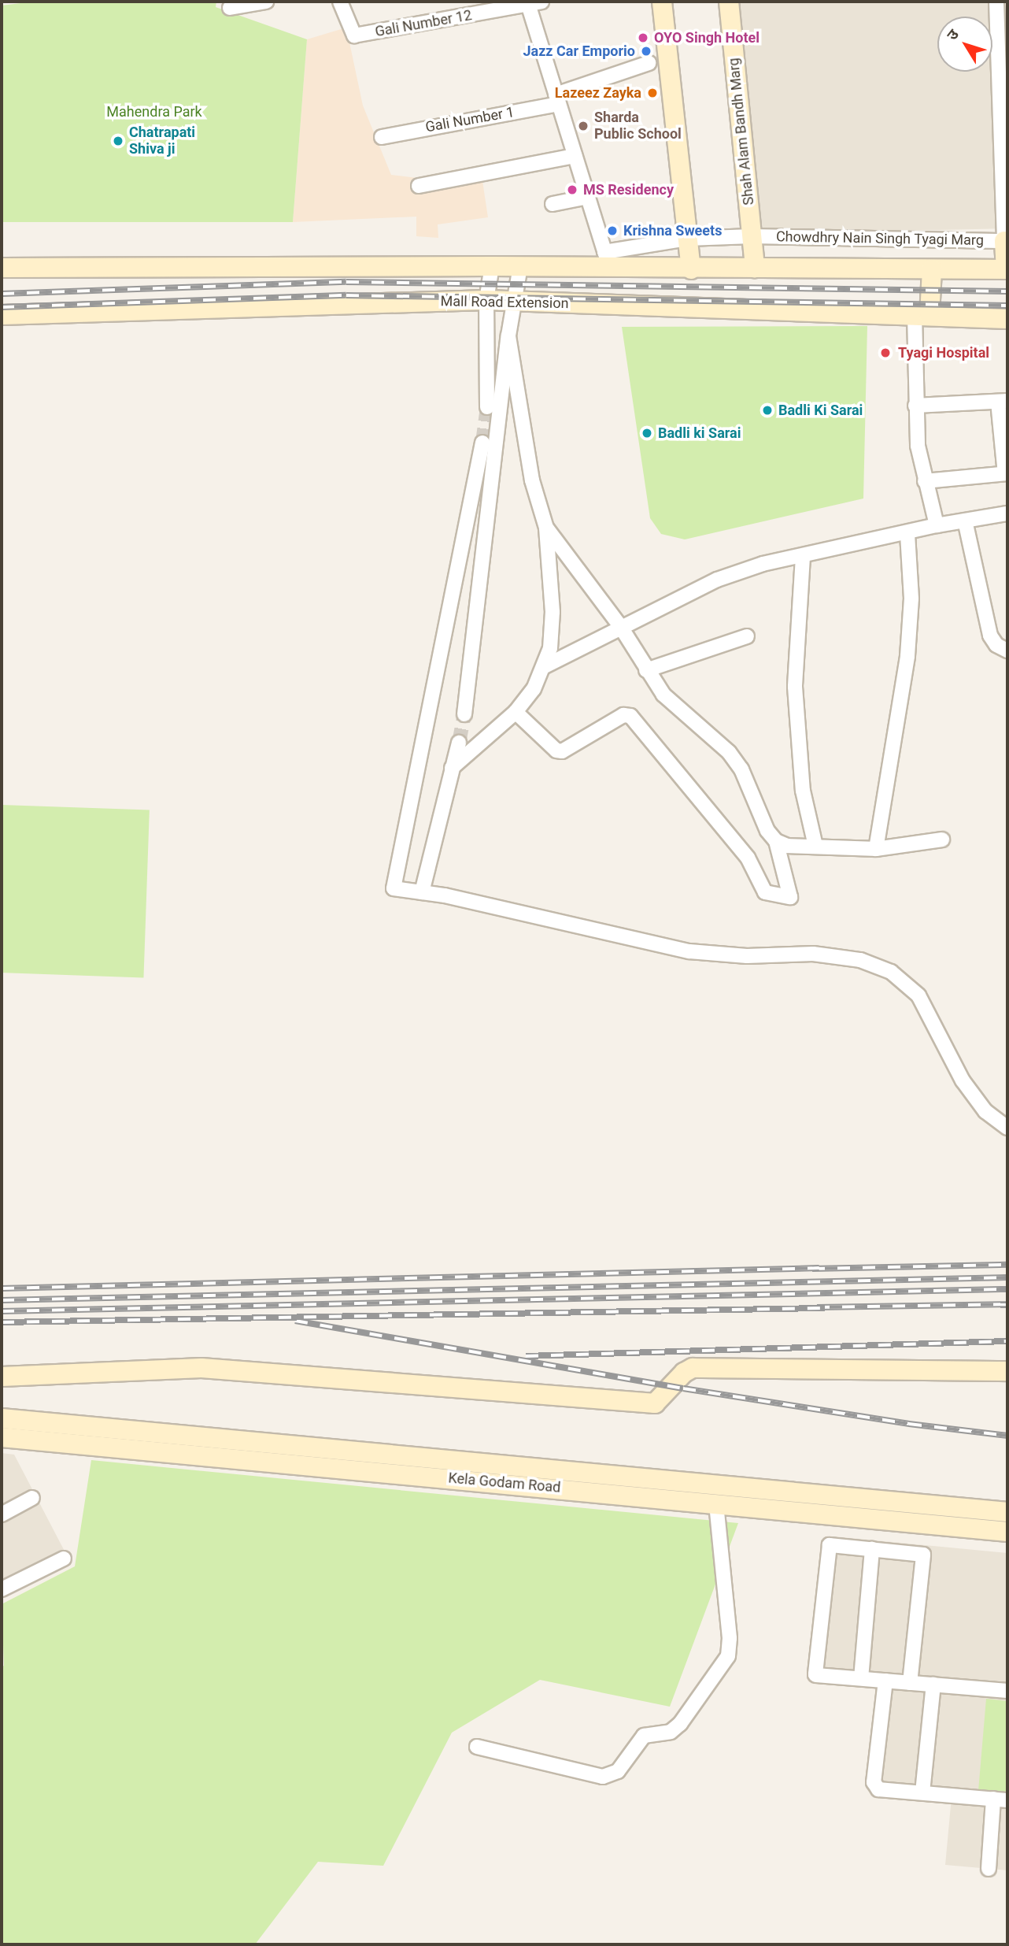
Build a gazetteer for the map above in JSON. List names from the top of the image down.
{
  "streets": {
    "street": [
      "Gali Number 12",
      "Gali Number 1",
      "Shah Alam Bandh Marg",
      "Chowdhry Nain Singh Tyagi Marg",
      "Mall Road Extension",
      "Kela Godam Road"
    ]
  },
  "crossings": [
    ["Shah Alam Bandh Marg", "Chowdhry Nain Singh Tyagi Marg"]
  ],
  "parks": ["Mahendra Park"],
  "places": [
    "OYO Singh Hotel",
    "Jazz Car Emporio",
    "Lazeez Zayka",
    "Sharda Public School",
    "Chatrapati Shiva ji",
    "MS Residency",
    "Krishna Sweets",
    "Tyagi Hospital",
    "Badli Ki Sarai",
    "Badli ki Sarai"
  ],
  "north": "top left"
}
